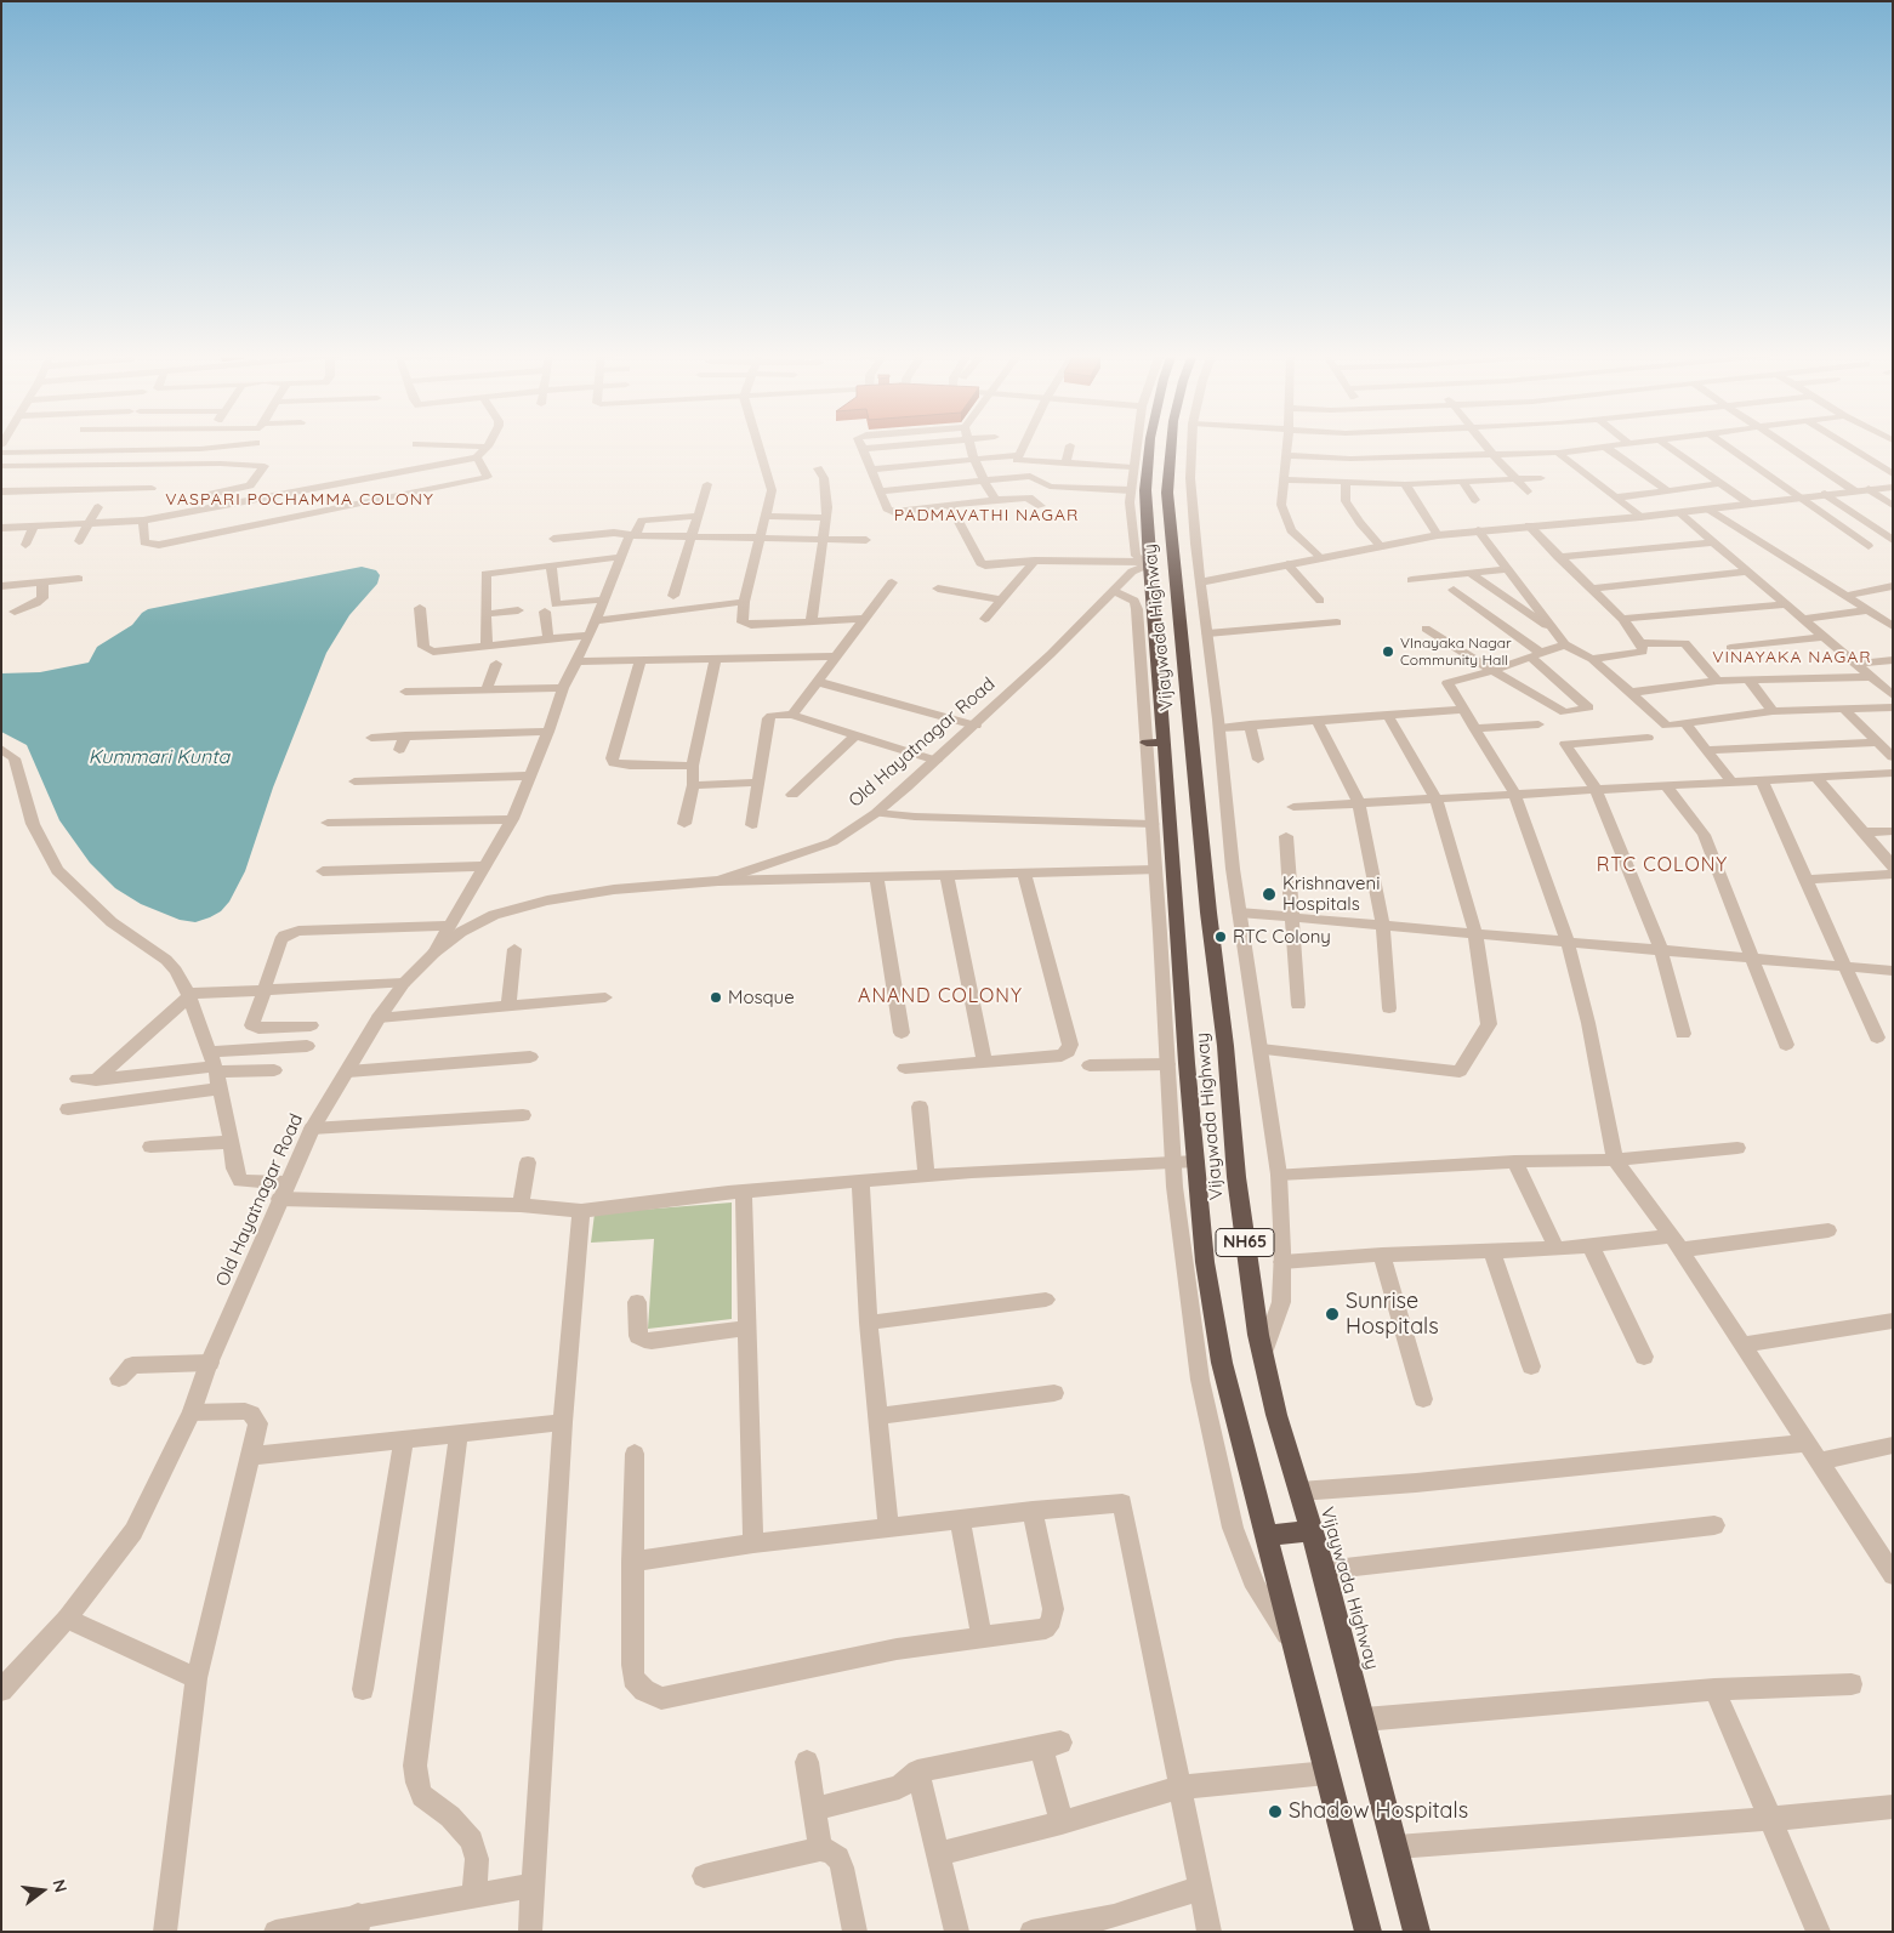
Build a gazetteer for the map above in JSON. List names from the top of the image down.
{
  "streets": {
    "highway": ["Vijaywada Highway", "NH65"],
    "street": ["Old Hayatnagar Road"]
  },
  "crossings": [
    ["Vijaywada Highway", "Old Hayatnagar Road"]
  ],
  "districts": [
    "VASPARI POCHAMMA COLONY",
    "PADMAVATHI NAGAR",
    "VINAYAKA NAGAR",
    "RTC COLONY",
    "ANAND COLONY"
  ],
  "water": ["Kummari Kunta"],
  "places": [
    "VInayaka Nagar Community Hall",
    "Krishnaveni Hospitals",
    "RTC Colony",
    "Mosque",
    "Sunrise Hospitals",
    "Shadow Hospitals"
  ],
  "north": "right"
}
